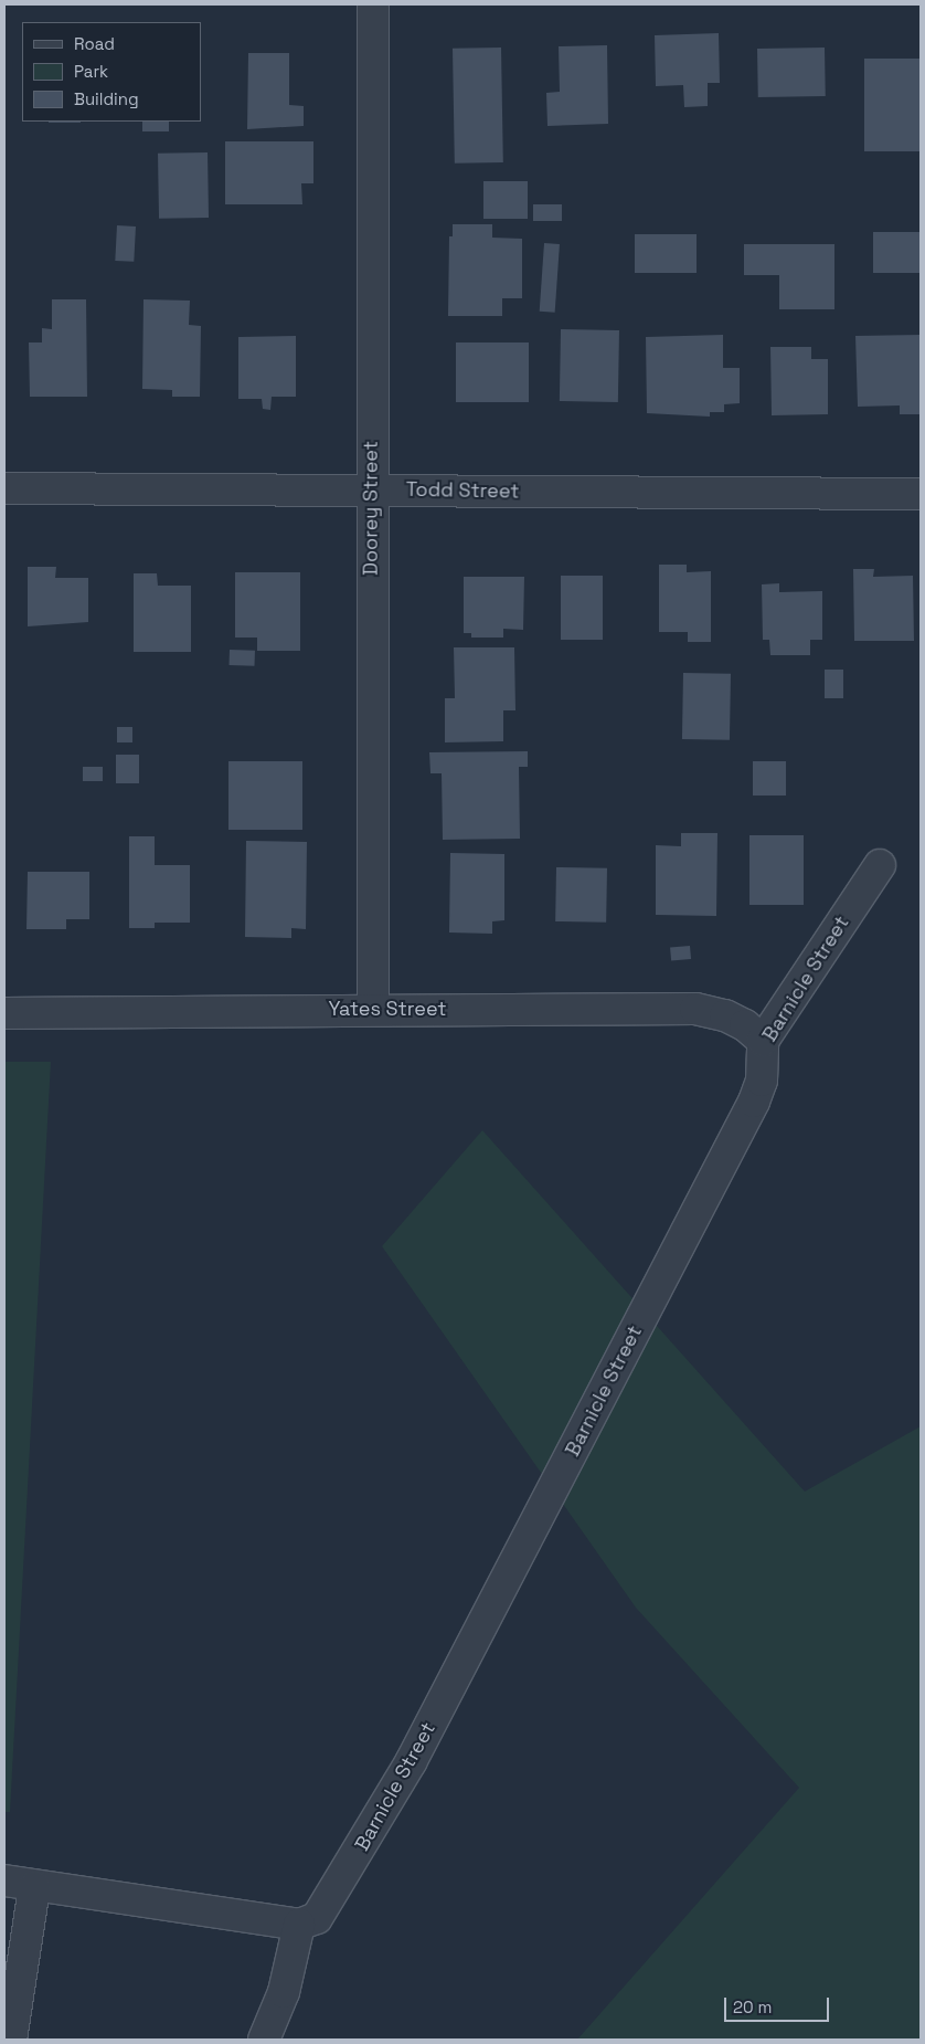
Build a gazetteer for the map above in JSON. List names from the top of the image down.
{
  "streets": {
    "street": [
      "Todd Street",
      "Doorey Street",
      "Barnicle Street",
      "Yates Street"
    ]
  },
  "crossings": [
    ["Todd Street", "Doorey Street"],
    ["Doorey Street", "Yates Street"],
    ["Barnicle Street", "Yates Street"]
  ],
  "legend": ["Road", "Park", "Building"],
  "scale_bar": "20 m"
}
